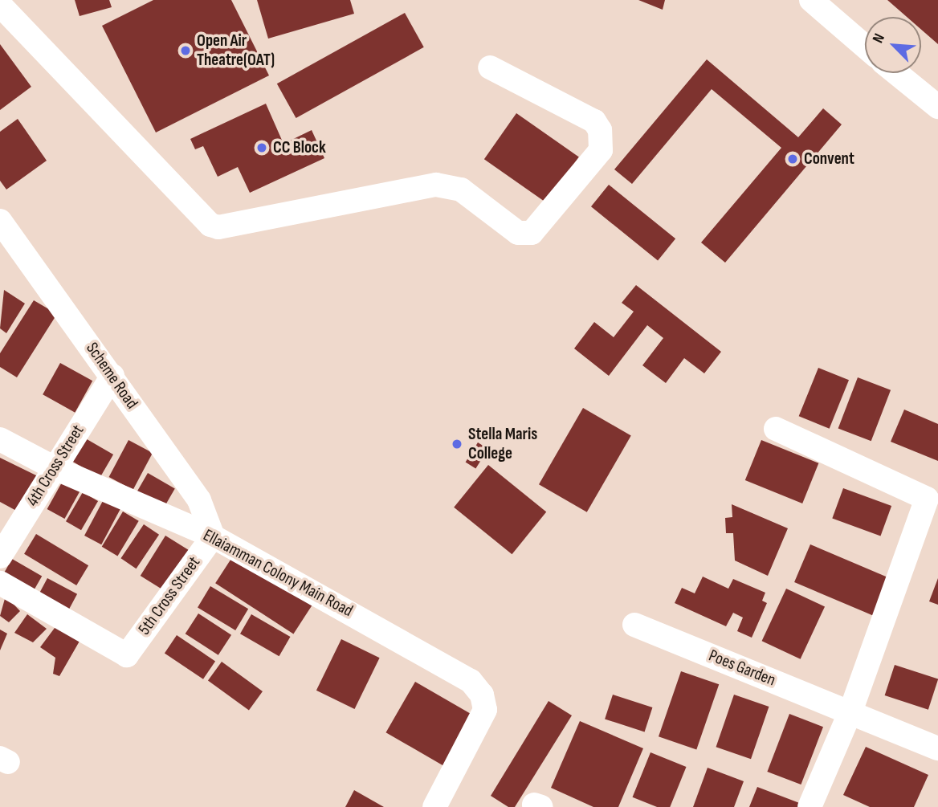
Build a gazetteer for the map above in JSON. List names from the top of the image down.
{
  "streets": {
    "street": [
      "Scheme Road",
      "4th Cross Street",
      "Ellaiamman Colony Main Road",
      "5th Cross Street",
      "Poes Garden"
    ]
  },
  "crossings": [
    ["Scheme Road", "4th Cross Street"],
    ["Scheme Road", "Ellaiamman Colony Main Road"],
    ["Scheme Road", "5th Cross Street"],
    ["4th Cross Street", "Ellaiamman Colony Main Road"],
    ["Ellaiamman Colony Main Road", "5th Cross Street"]
  ],
  "places": [
    "Open Air Theatre(OAT)",
    "CC Block",
    "Convent",
    "Stella Maris College"
  ],
  "north": "top left"
}
